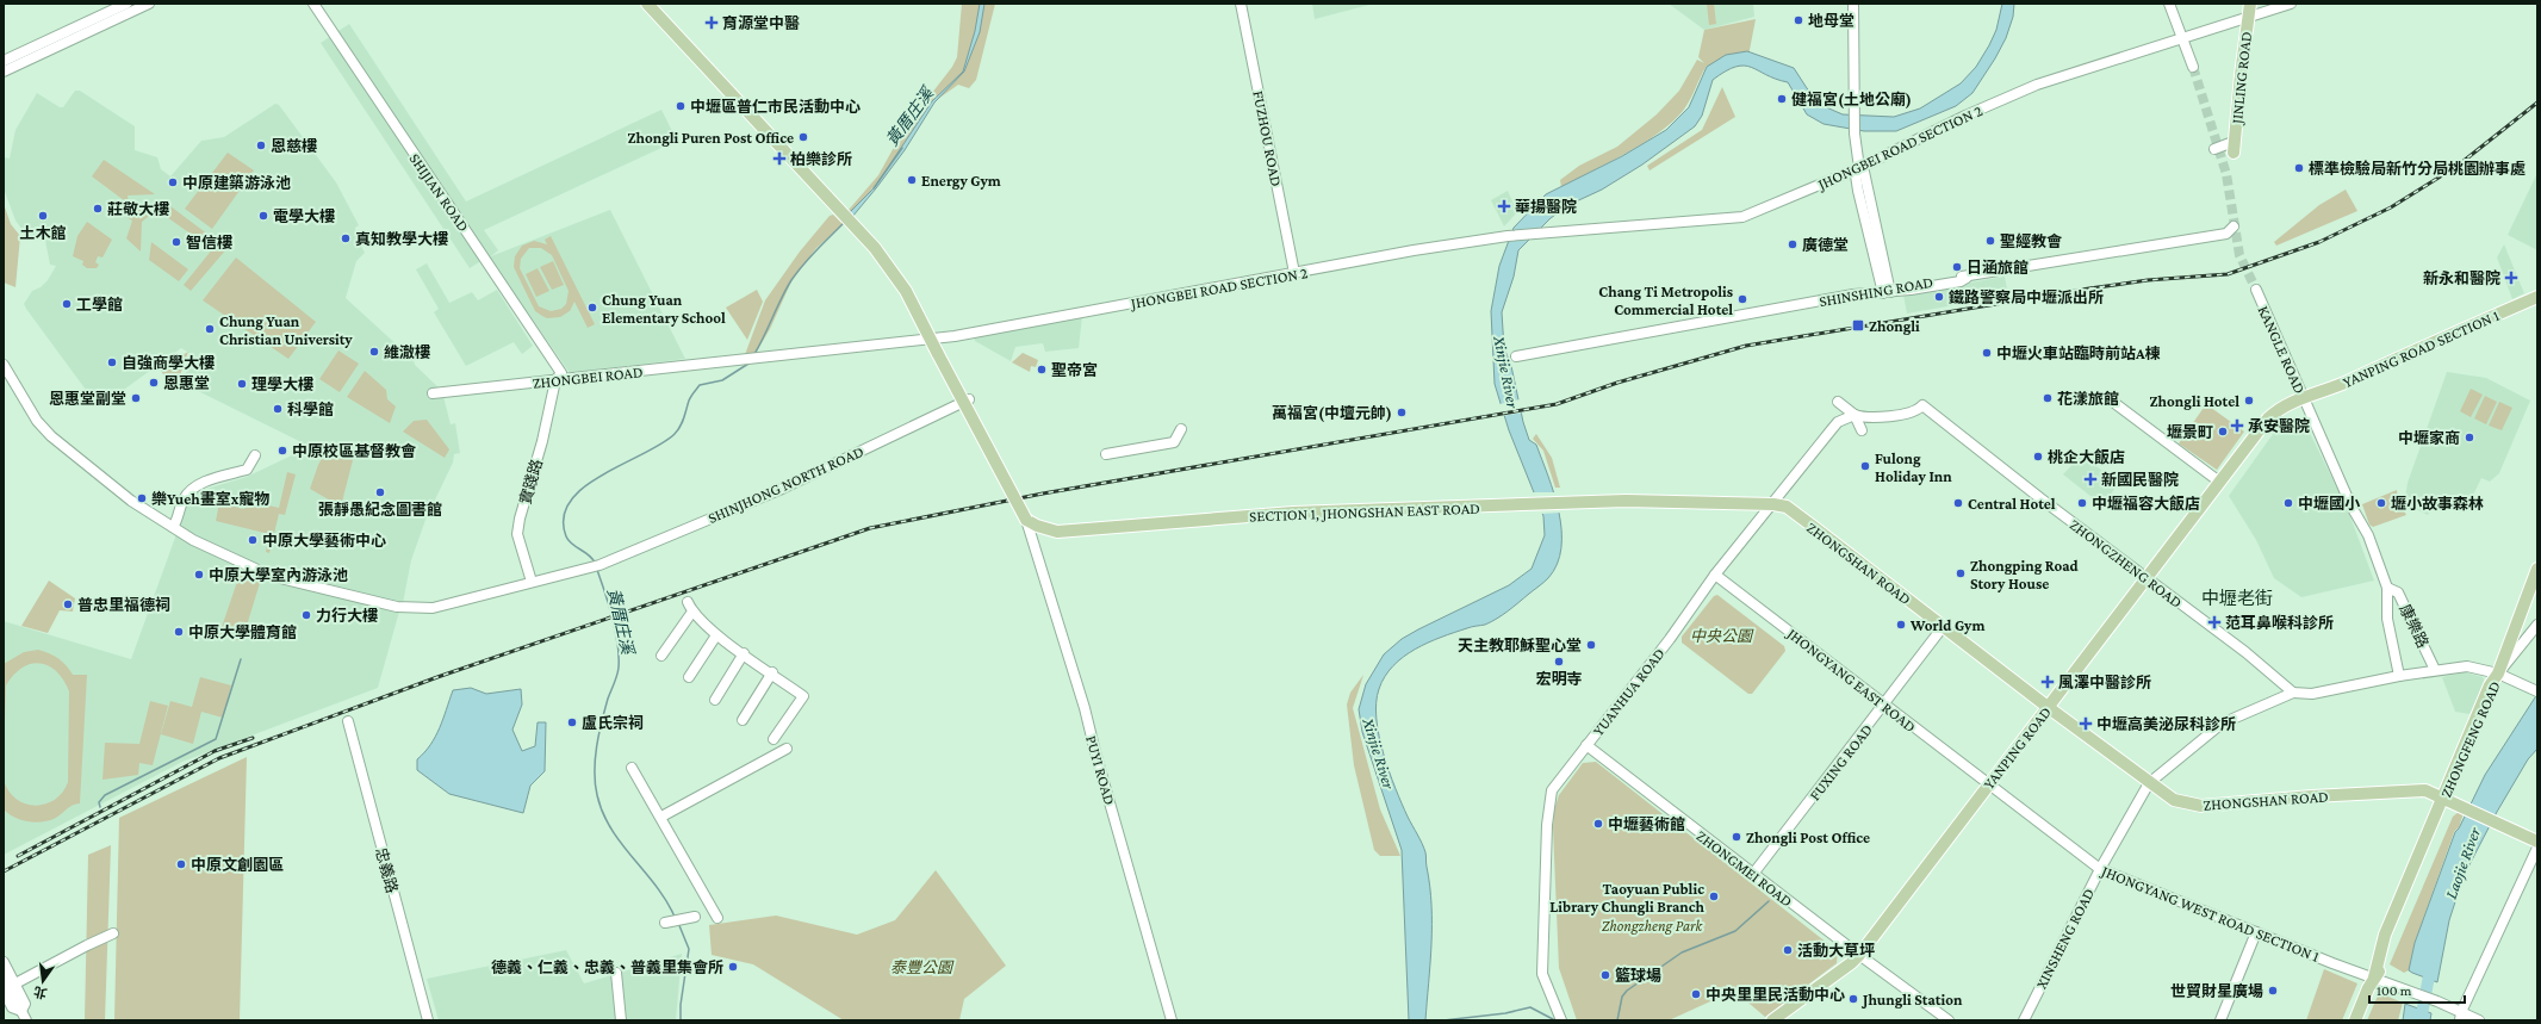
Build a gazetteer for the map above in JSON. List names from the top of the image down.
{
  "streets": {
    "main road": [
      "JINLING ROAD",
      "YANPING ROAD SECTION 1",
      "SECTION 1, JHONGSHAN EAST ROAD",
      "ZHONGSHAN ROAD",
      "ZHONGFENG ROAD",
      "YANPING ROAD"
    ],
    "street": [
      "FUZHOU ROAD",
      "JHONGBEI ROAD SECTION 2",
      "SHIJIAN ROAD",
      "SHINSHING ROAD",
      "KANGLE ROAD",
      "ZHONGBEI ROAD",
      "實踐路",
      "SHINJHONG NORTH ROAD",
      "ZHONGZHENG ROAD",
      "康樂路",
      "JHONGYANG EAST ROAD",
      "YUANHUA ROAD",
      "FUXING ROAD",
      "PUYI ROAD",
      "ZHONGMEI ROAD",
      "忠義路",
      "JHONGYANG WEST ROAD SECTION 1",
      "XINSHENG ROAD"
    ]
  },
  "crossings": [
    ["JINLING ROAD", "JHONGBEI ROAD SECTION 2"],
    ["FUZHOU ROAD", "JHONGBEI ROAD SECTION 2"],
    ["JHONGBEI ROAD SECTION 2", "ZHONGBEI ROAD"],
    ["SHIJIAN ROAD", "ZHONGBEI ROAD"],
    ["SHIJIAN ROAD", "實踐路"],
    ["YANPING ROAD SECTION 1", "KANGLE ROAD"],
    ["YANPING ROAD SECTION 1", "YANPING ROAD"],
    ["KANGLE ROAD", "康樂路"],
    ["KANGLE ROAD", "YANPING ROAD"],
    ["ZHONGBEI ROAD", "實踐路"],
    ["實踐路", "SHINJHONG NORTH ROAD"],
    ["SECTION 1, JHONGSHAN EAST ROAD", "ZHONGSHAN ROAD"],
    ["SECTION 1, JHONGSHAN EAST ROAD", "PUYI ROAD"],
    ["ZHONGSHAN ROAD", "YUANHUA ROAD"],
    ["ZHONGSHAN ROAD", "ZHONGFENG ROAD"],
    ["ZHONGSHAN ROAD", "YANPING ROAD"],
    ["ZHONGSHAN ROAD", "FUXING ROAD"],
    ["ZHONGSHAN ROAD", "XINSHENG ROAD"],
    ["ZHONGZHENG ROAD", "YUANHUA ROAD"],
    ["ZHONGZHENG ROAD", "YANPING ROAD"],
    ["JHONGYANG EAST ROAD", "YUANHUA ROAD"],
    ["JHONGYANG EAST ROAD", "YANPING ROAD"],
    ["JHONGYANG EAST ROAD", "FUXING ROAD"],
    ["JHONGYANG EAST ROAD", "JHONGYANG WEST ROAD SECTION 1"],
    ["YUANHUA ROAD", "ZHONGMEI ROAD"],
    ["ZHONGFENG ROAD", "JHONGYANG WEST ROAD SECTION 1"],
    ["YANPING ROAD", "ZHONGMEI ROAD"],
    ["YANPING ROAD", "JHONGYANG WEST ROAD SECTION 1"],
    ["FUXING ROAD", "ZHONGMEI ROAD"],
    ["JHONGYANG WEST ROAD SECTION 1", "XINSHENG ROAD"]
  ],
  "districts": ["中壢老街"],
  "water": ["黃厝庄溪", "Xinjie River", "Laojie River"],
  "parks": ["中央公園", "Zhongzheng Park", "泰豐公園"],
  "places": {
    "other": [
      "地母堂",
      "健福宮(土地公廟)",
      "中壢區普仁市民活動中心",
      "Zhongli Puren Post Office",
      "恩慈樓",
      "標準檢驗局新竹分局桃園辦事處",
      "Energy Gym",
      "中原建築游泳池",
      "莊敬大樓",
      "土木館",
      "電學大樓",
      "真知教學大樓",
      "聖經教會",
      "智信樓",
      "廣德堂",
      "日涵旅館",
      "鐵路警察局中壢派出所",
      "Chang Ti Metropolis Commercial Hotel",
      "工學館",
      "Chung Yuan Elementary School",
      "Chung Yuan Christian University",
      "維澈樓",
      "中壢火車站臨時前站A棟",
      "自強商學大樓",
      "聖帝宮",
      "恩惠堂",
      "理學大樓",
      "恩惠堂副堂",
      "花漾旅館",
      "Zhongli Hotel",
      "科學館",
      "萬福宮(中壇元帥)",
      "壢景町",
      "中壢家商",
      "中原校區基督教會",
      "桃企大飯店",
      "Fulong Holiday Inn",
      "張靜愚紀念圖書館",
      "樂Yueh畫室x寵物",
      "Central Hotel",
      "中壢福容大飯店",
      "中壢國小",
      "壢小故事森林",
      "中原大學藝術中心",
      "Zhongping Road Story House",
      "中原大學室內游泳池",
      "普忠里福德祠",
      "力行大樓",
      "World Gym",
      "中原大學體育館",
      "天主教耶穌聖心堂",
      "宏明寺",
      "盧氏宗祠",
      "中壢藝術館",
      "Zhongli Post Office",
      "中原文創園區",
      "Taoyuan Public Library Chungli Branch",
      "活動大草坪",
      "德義、仁義、忠義、普義里集會所",
      "籃球場",
      "世貿財星廣場",
      "中央里里民活動中心",
      "Jhungli Station"
    ],
    "health": [
      "育源堂中醫",
      "柏樂診所",
      "華揚醫院",
      "新永和醫院",
      "承安醫院",
      "新國民醫院",
      "范耳鼻喉科診所",
      "風澤中醫診所",
      "中壢高美泌尿科診所"
    ],
    "transit": ["Zhongli"]
  },
  "scale_bar": "100 m",
  "north": "bottom"
}
